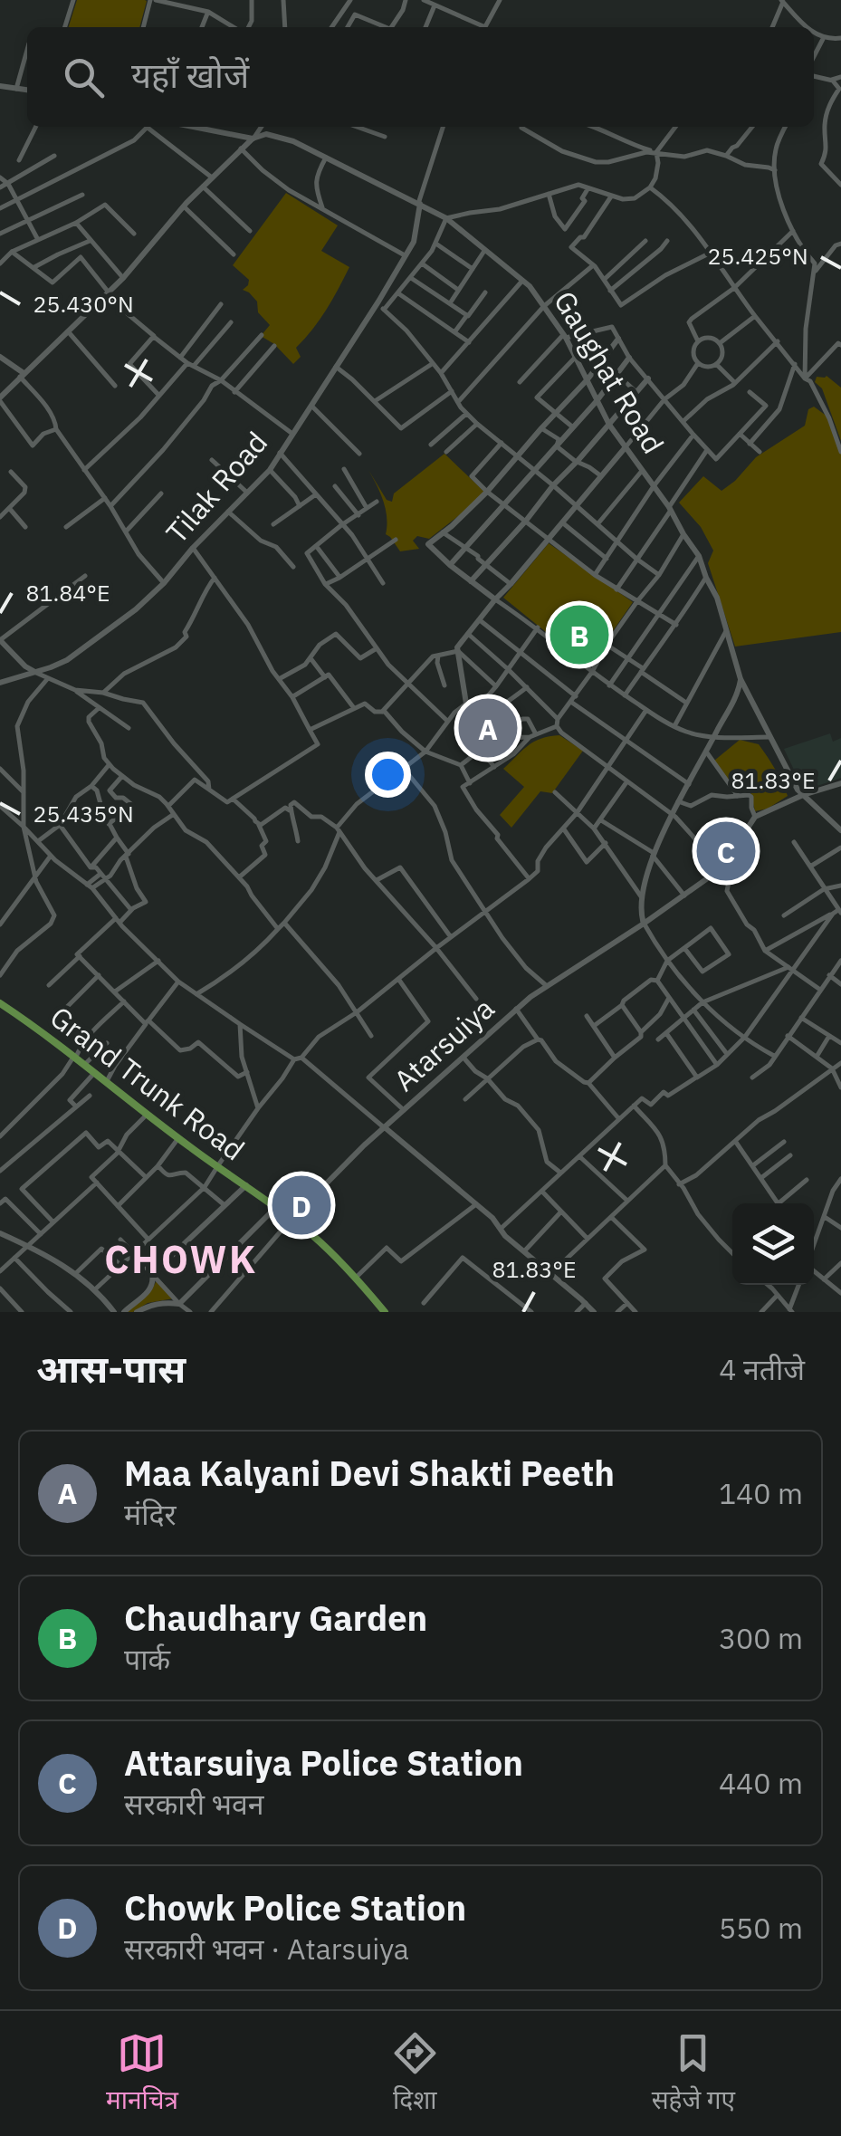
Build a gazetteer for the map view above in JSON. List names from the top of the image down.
{
  "streets": {
    "main road": ["Grand Trunk Road"],
    "street": ["Gaughat Road", "Tilak Road", "Atarsuiya"]
  },
  "crossings": [
    ["Gaughat Road", "Tilak Road"],
    ["Atarsuiya", "Grand Trunk Road"]
  ],
  "districts": ["CHOWK"],
  "page": {
    "search": "यहाँ खोजें",
    "pins": [
      "B",
      "A",
      "C",
      "D"
    ],
    "heading": ["आस-पास", "4 नतीजे"],
    "list": [
      {
        "mark": "A",
        "name": "Maa Kalyani Devi Shakti Peeth",
        "note": "मंदिर",
        "value": "140 m"
      },
      {
        "mark": "B",
        "name": "Chaudhary Garden",
        "note": "पार्क",
        "value": "300 m"
      },
      {
        "mark": "C",
        "name": "Attarsuiya Police Station",
        "note": "सरकारी भवन",
        "value": "440 m"
      },
      {
        "mark": "D",
        "name": "Chowk Police Station",
        "note": "सरकारी भवन · Atarsuiya",
        "value": "550 m"
      }
    ],
    "nav": ["मानचित्र", "दिशा", "सहेजे गए"]
  },
  "coordinates": [
    "25.425°N",
    "25.430°N",
    "81.84°E",
    "81.83°E",
    "25.435°N"
  ]
}
